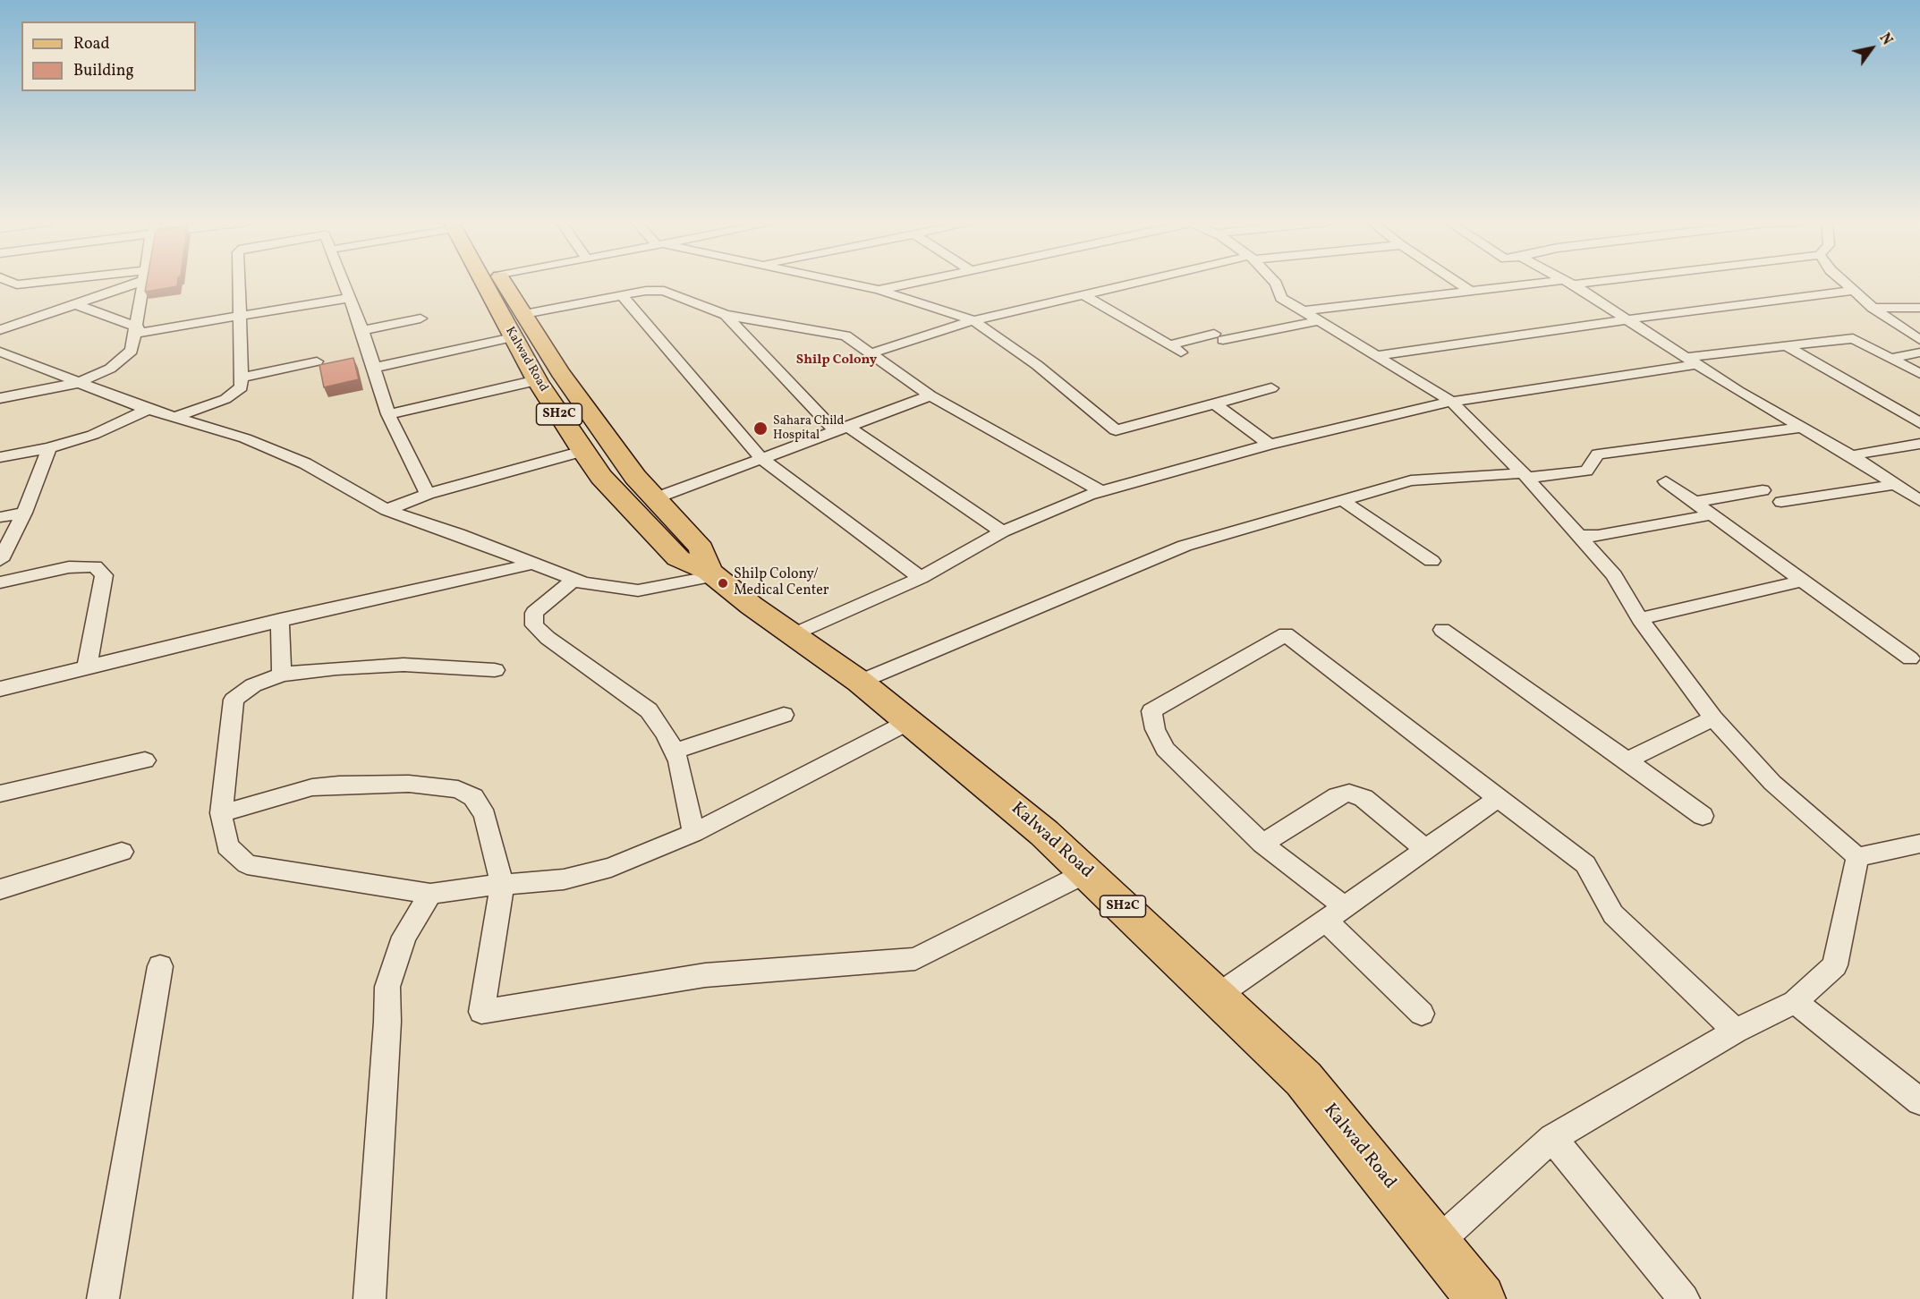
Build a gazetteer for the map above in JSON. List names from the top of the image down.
{
  "streets": {
    "main road": ["Kalwad Road", "SH2C"]
  },
  "districts": ["Shilp Colony"],
  "places": ["Sahara Child Hospital", "Shilp Colony/ Medical Center"],
  "legend": ["Road", "Building"],
  "north": "top right"
}
